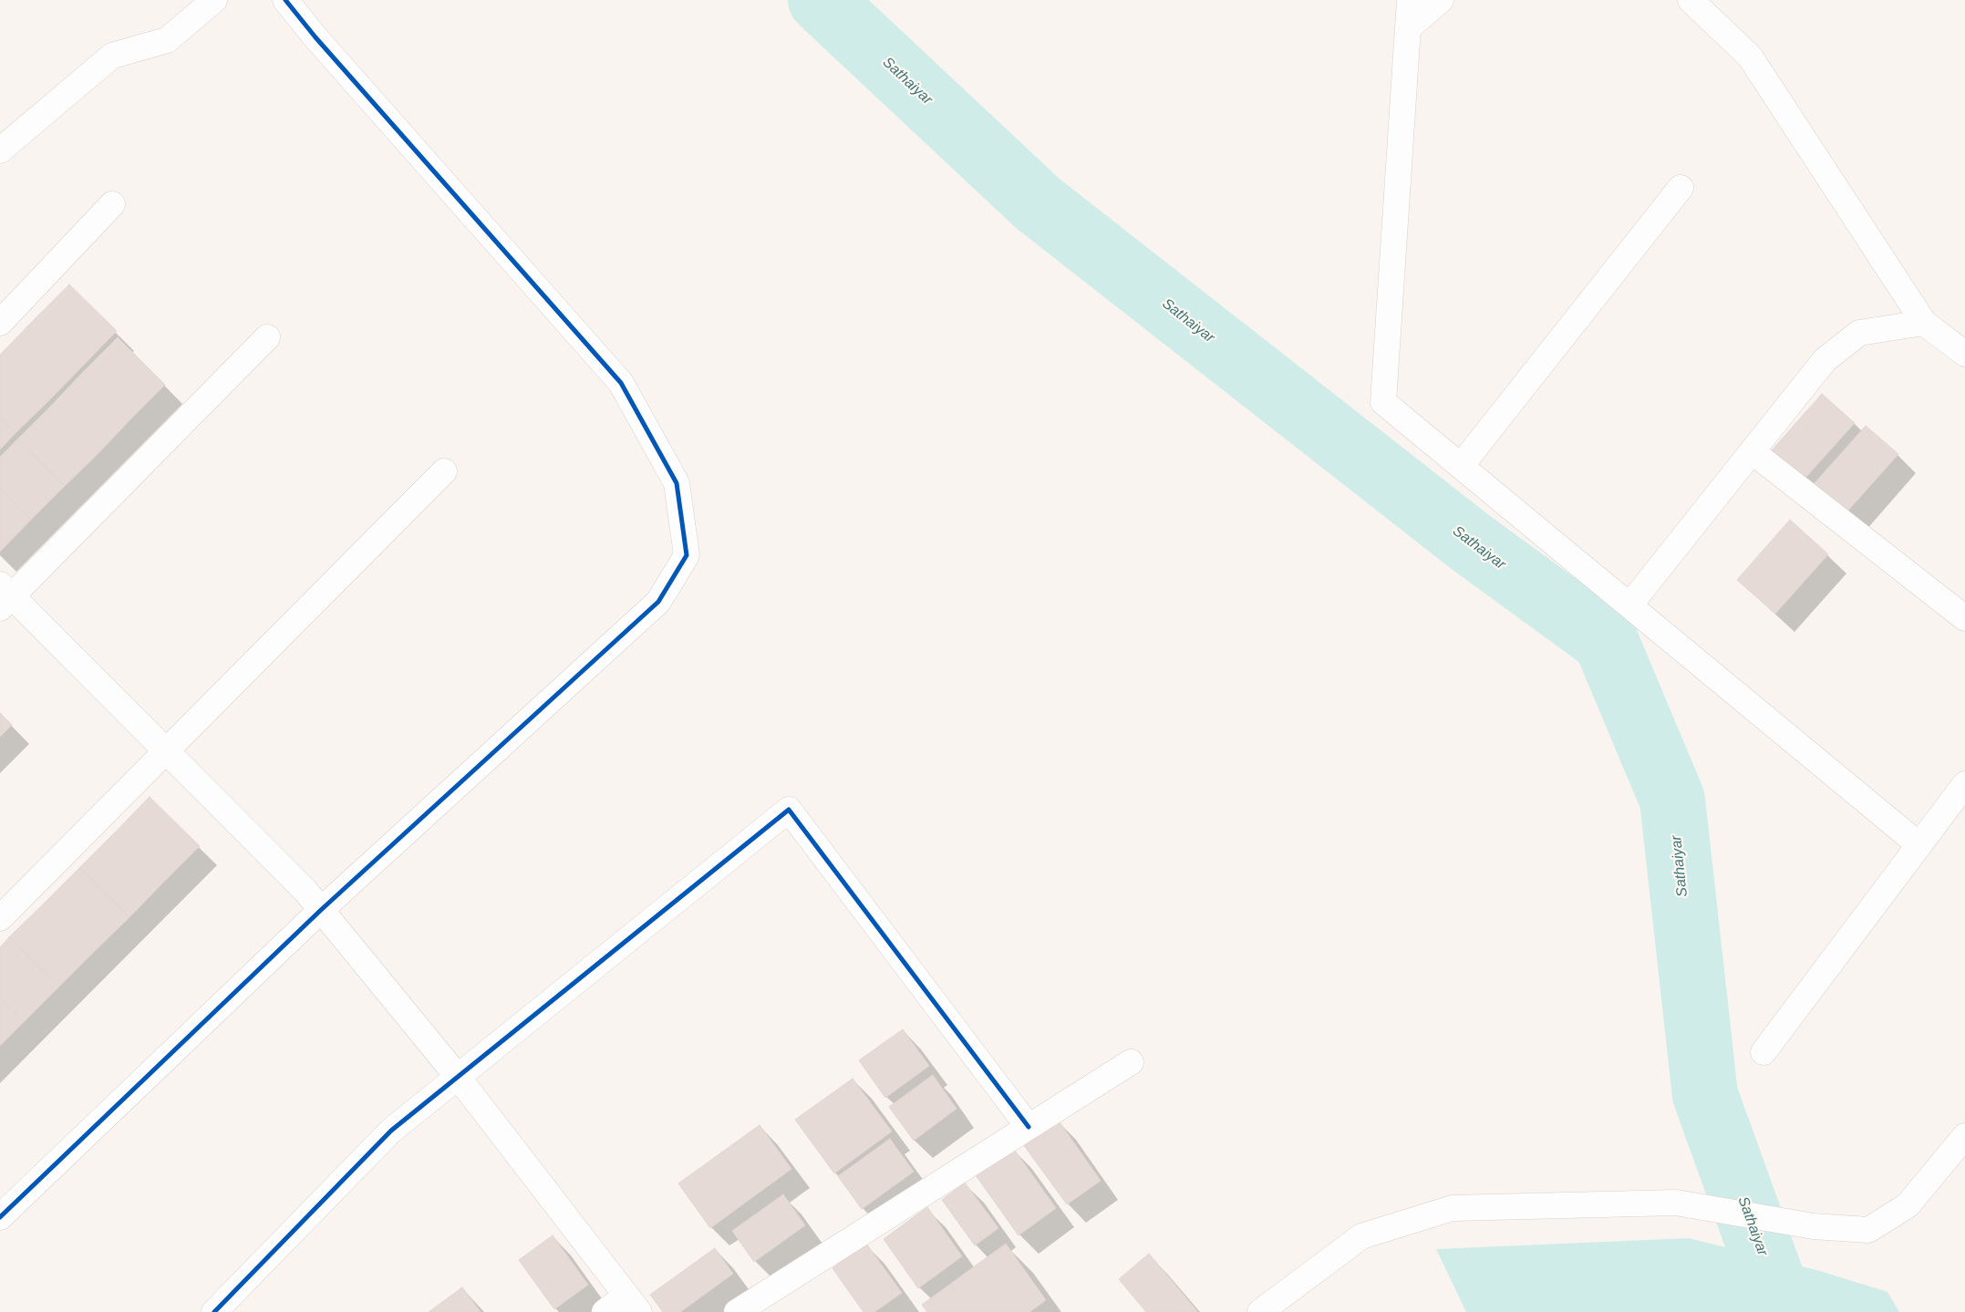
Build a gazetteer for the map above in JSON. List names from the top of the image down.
{
  "water": ["Sathaiyar"]
}
